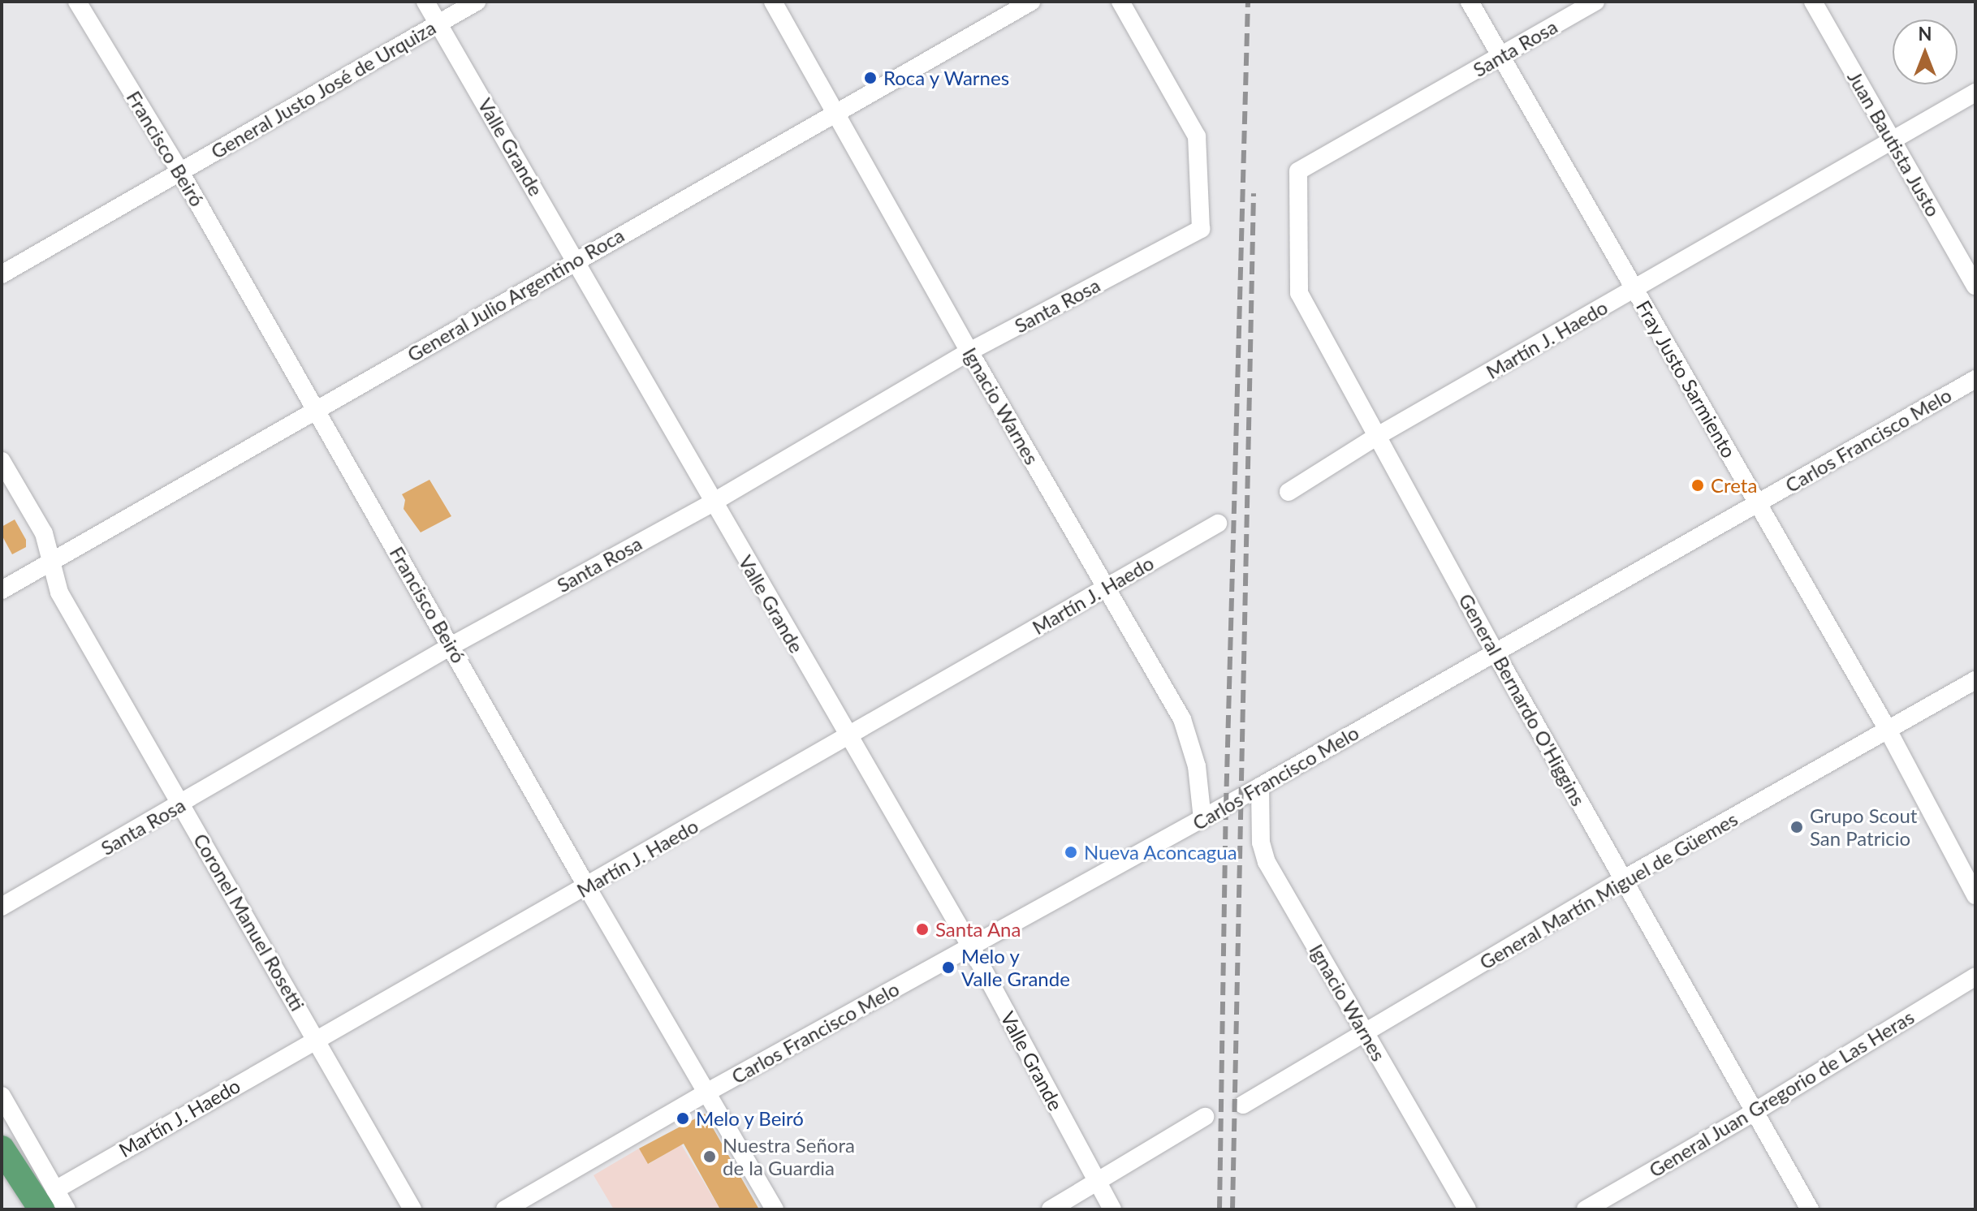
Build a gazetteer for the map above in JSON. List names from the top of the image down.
{
  "streets": {
    "street": [
      "Santa Rosa",
      "General Justo José de Urquiza",
      "Juan Bautista Justo",
      "Valle Grande",
      "Francisco Beiró",
      "General Julio Argentino Roca",
      "Martín J. Haedo",
      "Fray Justo Sarmiento",
      "Ignacio Warnes",
      "Carlos Francisco Melo",
      "General Bernardo O'Higgins",
      "General Martín Miguel de Güemes",
      "Coronel Manuel Rosetti",
      "General Juan Gregorio de Las Heras"
    ]
  },
  "crossings": [
    ["Santa Rosa", "Valle Grande"],
    ["Santa Rosa", "Francisco Beiró"],
    ["Santa Rosa", "Fray Justo Sarmiento"],
    ["Santa Rosa", "Ignacio Warnes"],
    ["Santa Rosa", "General Bernardo O'Higgins"],
    ["Santa Rosa", "Coronel Manuel Rosetti"],
    ["General Justo José de Urquiza", "Valle Grande"],
    ["General Justo José de Urquiza", "Francisco Beiró"],
    ["Juan Bautista Justo", "Martín J. Haedo"],
    ["Valle Grande", "General Julio Argentino Roca"],
    ["Valle Grande", "Martín J. Haedo"],
    ["Valle Grande", "Carlos Francisco Melo"],
    ["Francisco Beiró", "General Julio Argentino Roca"],
    ["Francisco Beiró", "Martín J. Haedo"],
    ["Francisco Beiró", "Carlos Francisco Melo"],
    ["General Julio Argentino Roca", "Ignacio Warnes"],
    ["General Julio Argentino Roca", "Coronel Manuel Rosetti"],
    ["Martín J. Haedo", "Fray Justo Sarmiento"],
    ["Martín J. Haedo", "Ignacio Warnes"],
    ["Martín J. Haedo", "General Bernardo O'Higgins"],
    ["Martín J. Haedo", "Coronel Manuel Rosetti"],
    ["Fray Justo Sarmiento", "Carlos Francisco Melo"],
    ["Fray Justo Sarmiento", "General Martín Miguel de Güemes"],
    ["Ignacio Warnes", "Carlos Francisco Melo"],
    ["Ignacio Warnes", "General Martín Miguel de Güemes"],
    ["Carlos Francisco Melo", "General Bernardo O'Higgins"],
    ["General Bernardo O'Higgins", "General Martín Miguel de Güemes"],
    ["General Bernardo O'Higgins", "General Juan Gregorio de Las Heras"]
  ],
  "places": [
    "Roca y Warnes",
    "Creta",
    "Grupo Scout San Patricio",
    "Nueva Aconcagua",
    "Santa Ana",
    "Melo y Valle Grande",
    "Melo y Beiró",
    "Nuestra Señora de la Guardia"
  ],
  "north": "top"
}
